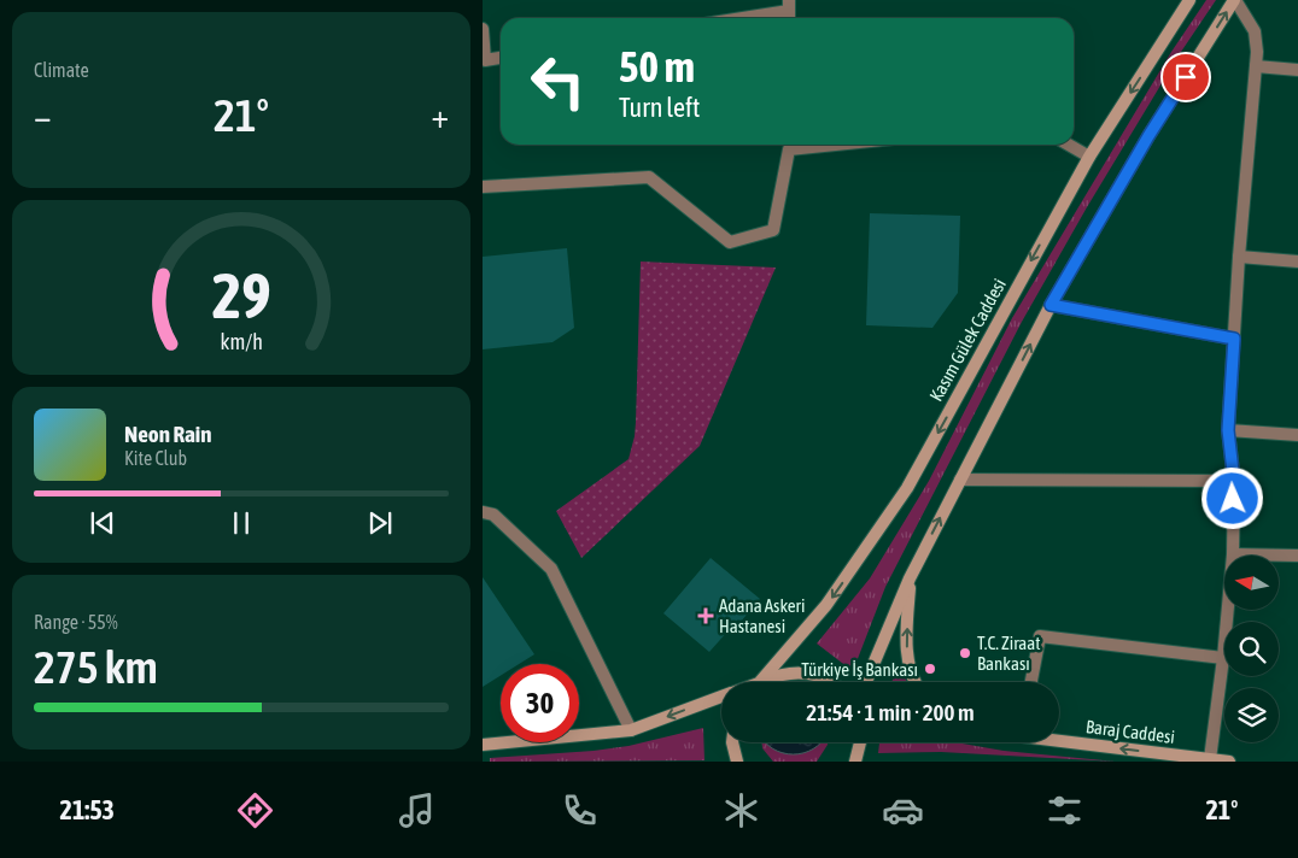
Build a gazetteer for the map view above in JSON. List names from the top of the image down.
{
  "streets": {
    "main road": ["Kasım Gülek Caddesi", "Baraj Caddesi"]
  },
  "one_way": ["Baraj Caddesi"],
  "places": {
    "health": ["Adana Askeri Hastanesi"],
    "other": ["T.C. Ziraat Bankası", "Türkiye İş Bankası"]
  },
  "north": "left",
  "page": {
    "tile": [
      "Climate",
      ["Range · 55%", "275 km"]
    ],
    "turn": ["50 m", "Turn left"],
    "heat": ["−", "21°", "+"],
    "song": ["Neon Rain", "Kite Club"],
    "limit": "30",
    "trip": "21:54 · 1 min · 200 m",
    "tabs": ["21:53", "21°"],
    "gauge": ["29", "km/h"]
  }
}
